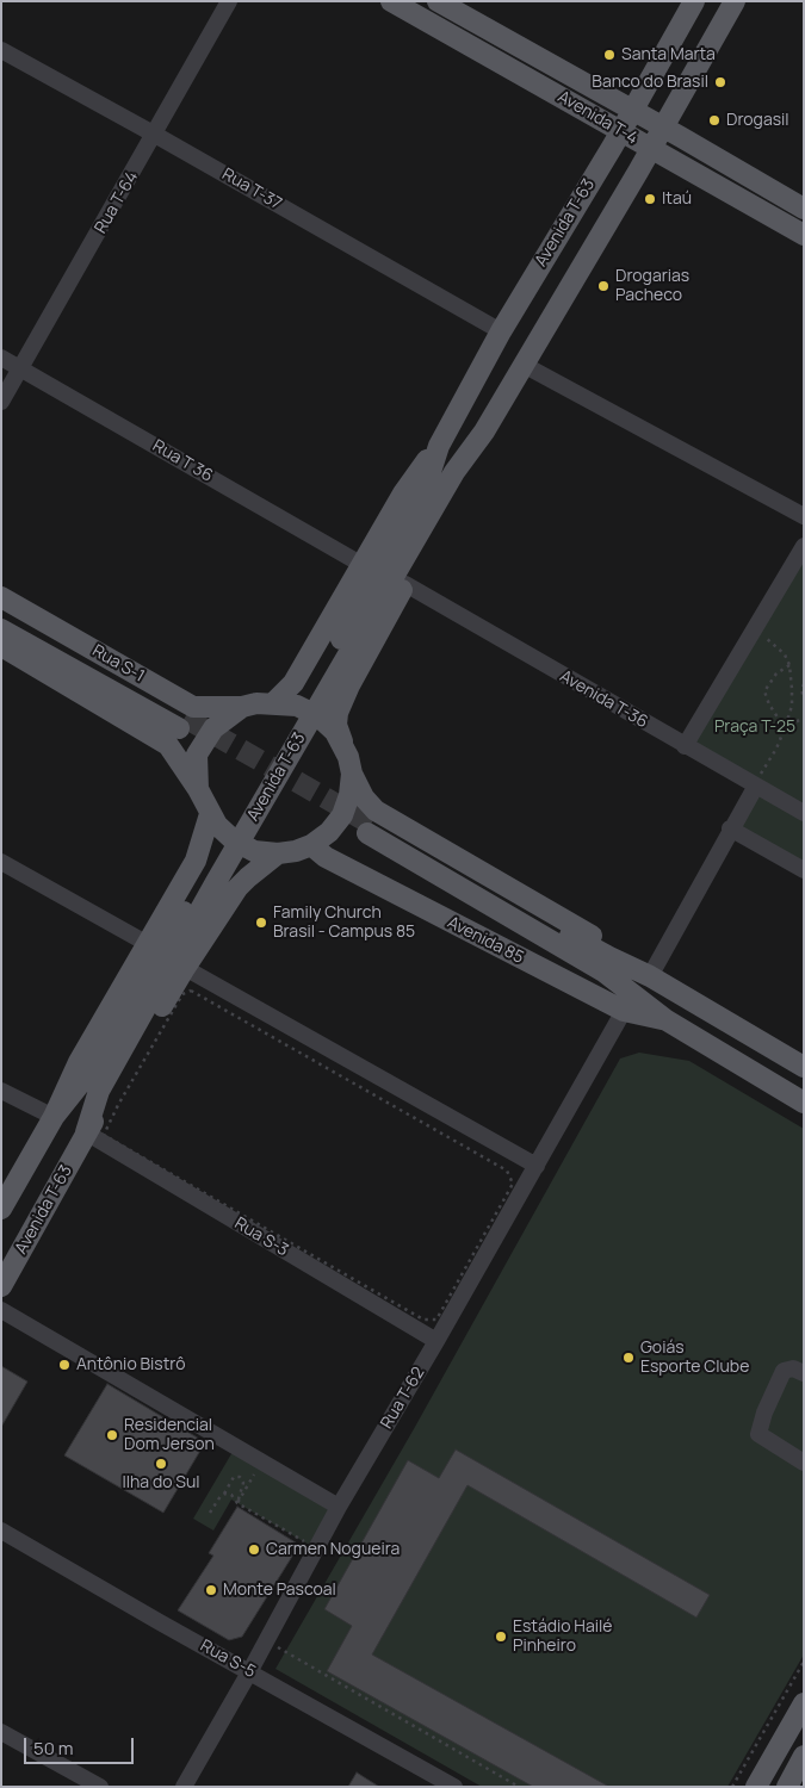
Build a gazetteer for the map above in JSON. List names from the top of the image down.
{
  "streets": {
    "main road": [
      "Avenida T-4",
      "Avenida T-63",
      "Rua S-1",
      "Avenida 85"
    ],
    "street": [
      "Rua T-37",
      "Rua T-64",
      "Rua T 36",
      "Avenida T-36",
      "Rua S-3",
      "Rua T-62",
      "Rua S-5"
    ]
  },
  "crossings": [
    ["Avenida T-4", "Avenida T-63"],
    ["Rua T-37", "Rua T-64"],
    ["Rua T-37", "Avenida T-63"],
    ["Rua T-64", "Rua T 36"],
    ["Avenida T-63", "Rua T 36"],
    ["Avenida T-63", "Rua S-1"],
    ["Avenida T-63", "Avenida T-36"],
    ["Avenida T-63", "Avenida 85"],
    ["Avenida T-63", "Rua S-3"],
    ["Rua S-1", "Avenida 85"],
    ["Avenida 85", "Rua T-62"],
    ["Rua S-3", "Rua T-62"],
    ["Rua T-62", "Rua S-5"]
  ],
  "parks": ["Praça T-25"],
  "places": [
    "Santa Marta",
    "Banco do Brasil",
    "Drogasil",
    "Itaú",
    "Drogarias Pacheco",
    "Family Church Brasil - Campus 85",
    "Goiás Esporte Clube",
    "Antônio Bistrô",
    "Residencial Dom Jerson",
    "Ilha do Sul",
    "Carmen Nogueira",
    "Monte Pascoal",
    "Estádio Hailé Pinheiro"
  ],
  "scale_bar": "50 m"
}
